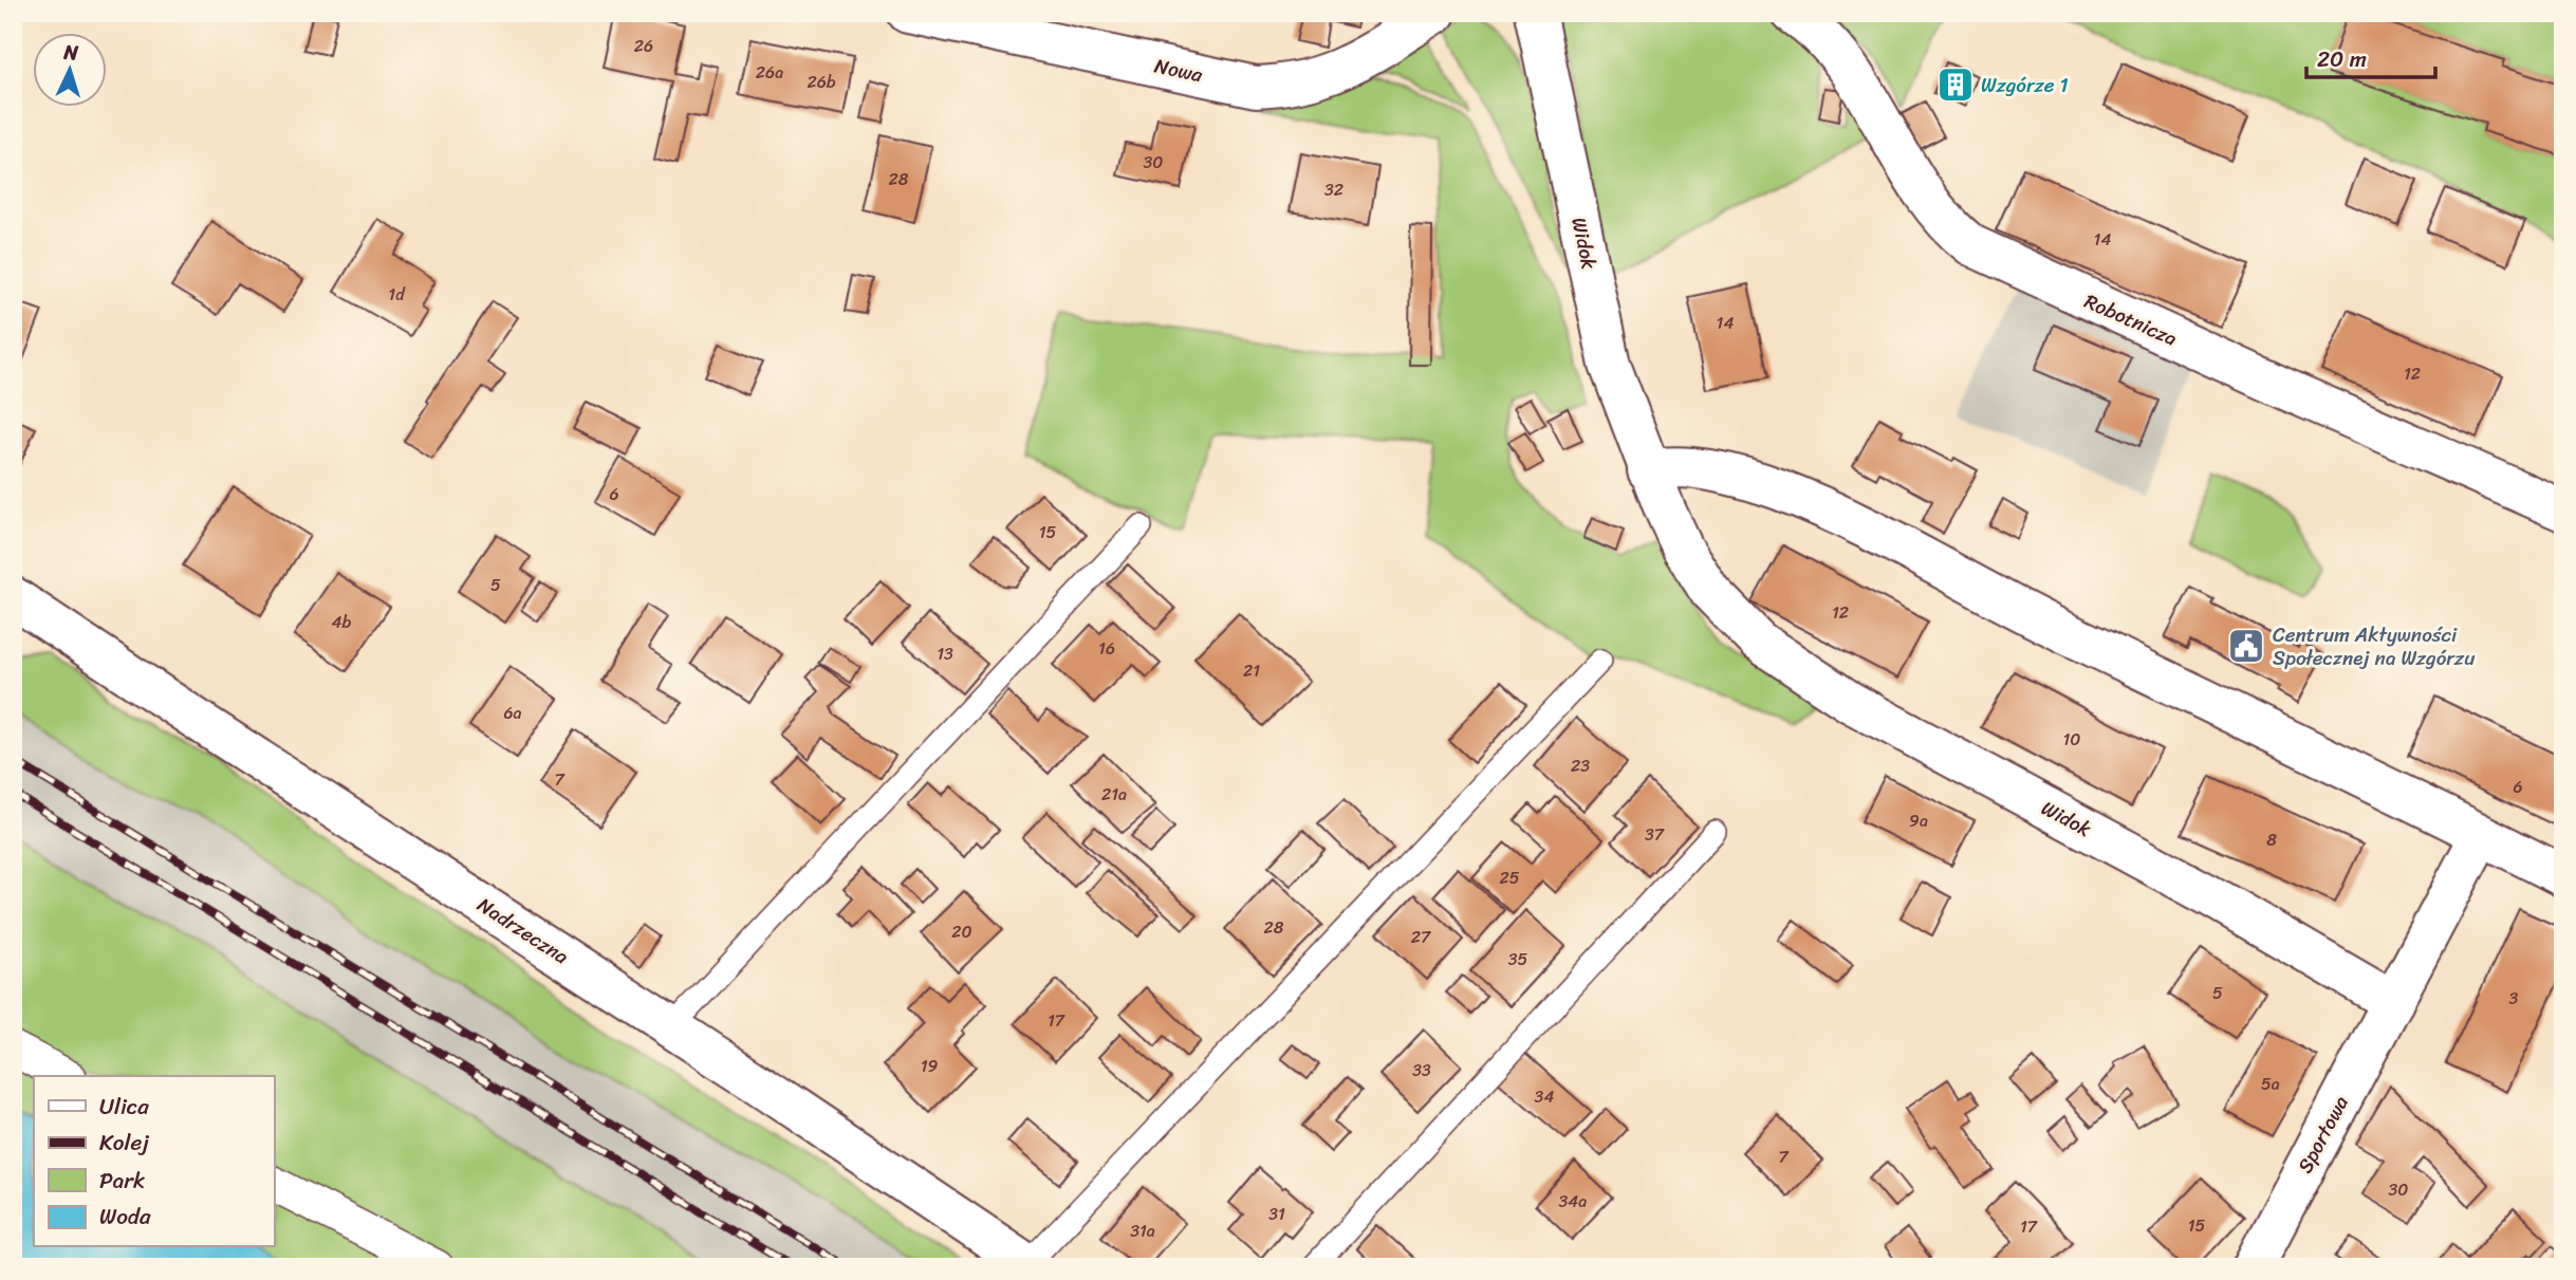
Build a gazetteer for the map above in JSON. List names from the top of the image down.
{
  "streets": {
    "street": [
      "Nowa",
      "Widok",
      "Robotnicza",
      "Nadrzeczna",
      "Sportowa"
    ]
  },
  "crossings": [
    ["Widok", "Sportowa"]
  ],
  "places": {
    "building": ["Wzgórze 1"],
    "public building": ["Centrum Aktywności Społecznej na Wzgórzu"]
  },
  "house_numbers": [
    "26",
    "26a",
    "26b",
    "30",
    "28",
    "32",
    "14",
    "1d",
    "14",
    "12",
    "6",
    "15",
    "5",
    "12",
    "4b",
    "16",
    "13",
    "21",
    "6a",
    "10",
    "23",
    "7",
    "6",
    "21a",
    "9a",
    "37",
    "8",
    "25",
    "28",
    "20",
    "27",
    "35",
    "5",
    "3",
    "17",
    "19",
    "33",
    "5a",
    "34",
    "7",
    "30",
    "34a",
    "31",
    "15",
    "17",
    "31a"
  ],
  "legend": [
    "Ulica",
    "Kolej",
    "Park",
    "Woda"
  ],
  "scale_bar": "20 m",
  "north": "top"
}
